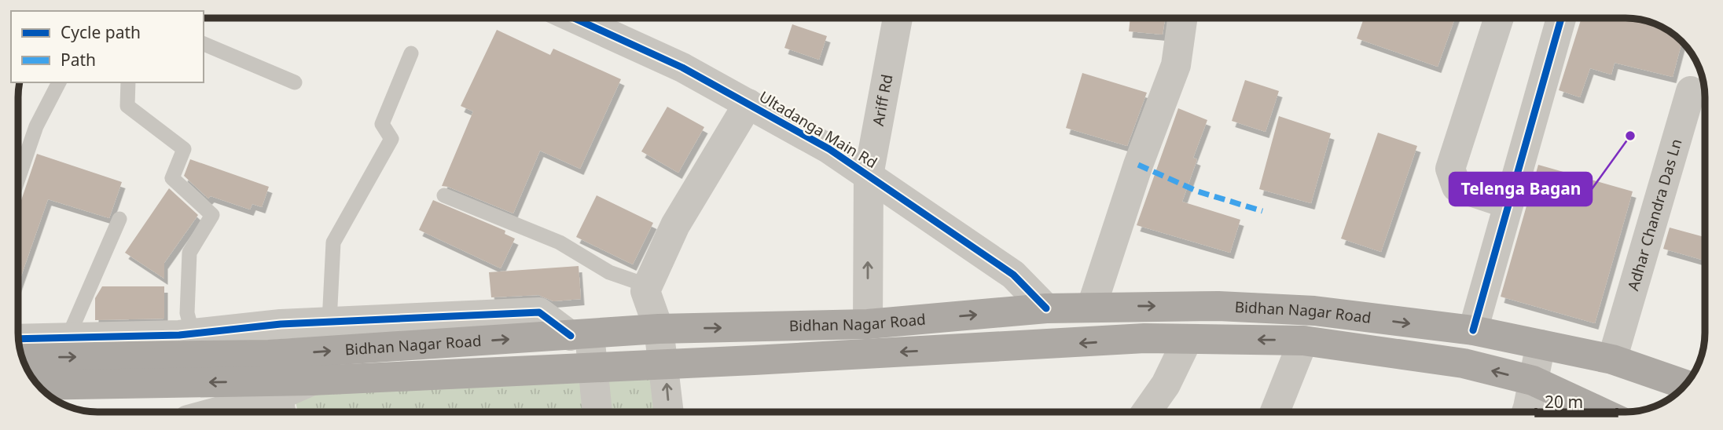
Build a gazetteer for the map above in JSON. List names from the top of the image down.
{
  "streets": {
    "main road": ["Bidhan Nagar Road"],
    "street": ["Ariff Rd", "Ultadanga Main Rd", "Adhar Chandra Das Ln"]
  },
  "crossings": [
    ["Ariff Rd", "Ultadanga Main Rd"],
    ["Ariff Rd", "Bidhan Nagar Road"],
    ["Ultadanga Main Rd", "Bidhan Nagar Road"],
    ["Adhar Chandra Das Ln", "Bidhan Nagar Road"]
  ],
  "places": ["Telenga Bagan"],
  "legend": ["Cycle path", "Path"],
  "scale_bar": "20 m"
}
